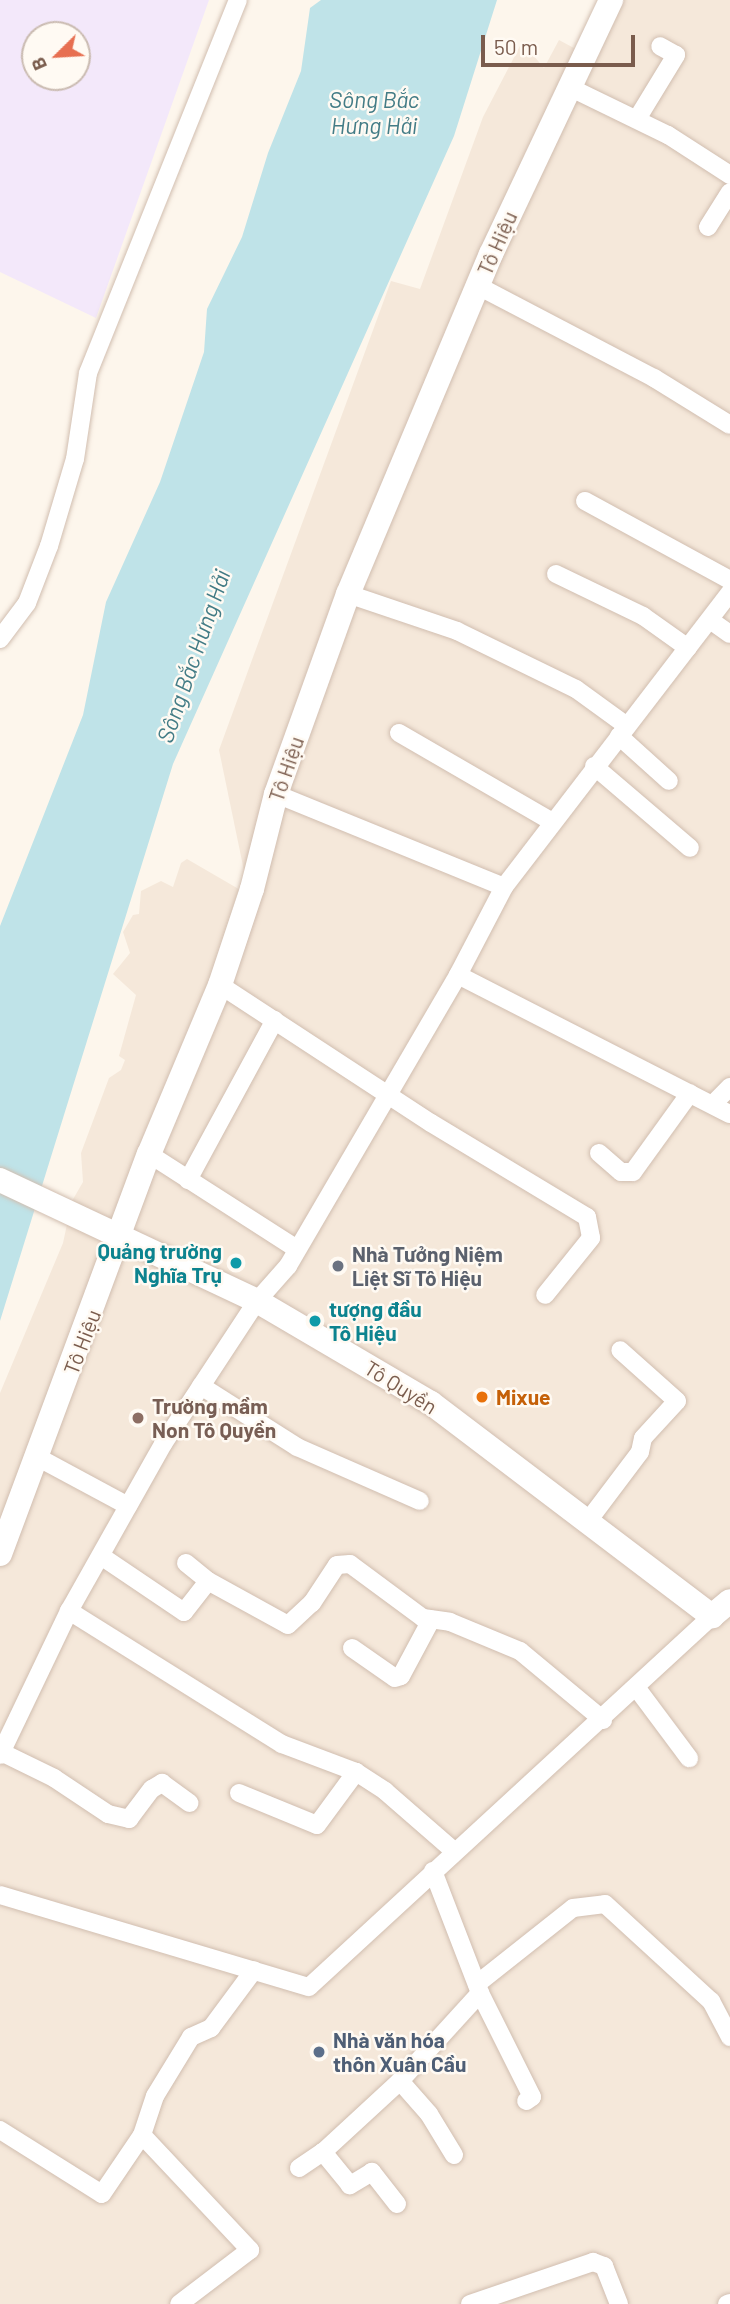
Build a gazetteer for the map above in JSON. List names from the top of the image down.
{
  "streets": {
    "main road": ["Tô Hiệu", "Tô Quyền"]
  },
  "crossings": [
    ["Tô Hiệu", "Tô Quyền"]
  ],
  "water": ["Sông Bắc Hưng Hải"],
  "places": [
    "Quảng trường Nghĩa Trụ",
    "Nhà Tưởng Niệm Liệt Sĩ Tô Hiệu",
    "tượng đầu Tô Hiệu",
    "Mixue",
    "Trường mầm Non Tô Quyền",
    "Nhà văn hóa thôn Xuân Cầu"
  ],
  "scale_bar": "50 m",
  "north": "bottom left"
}
